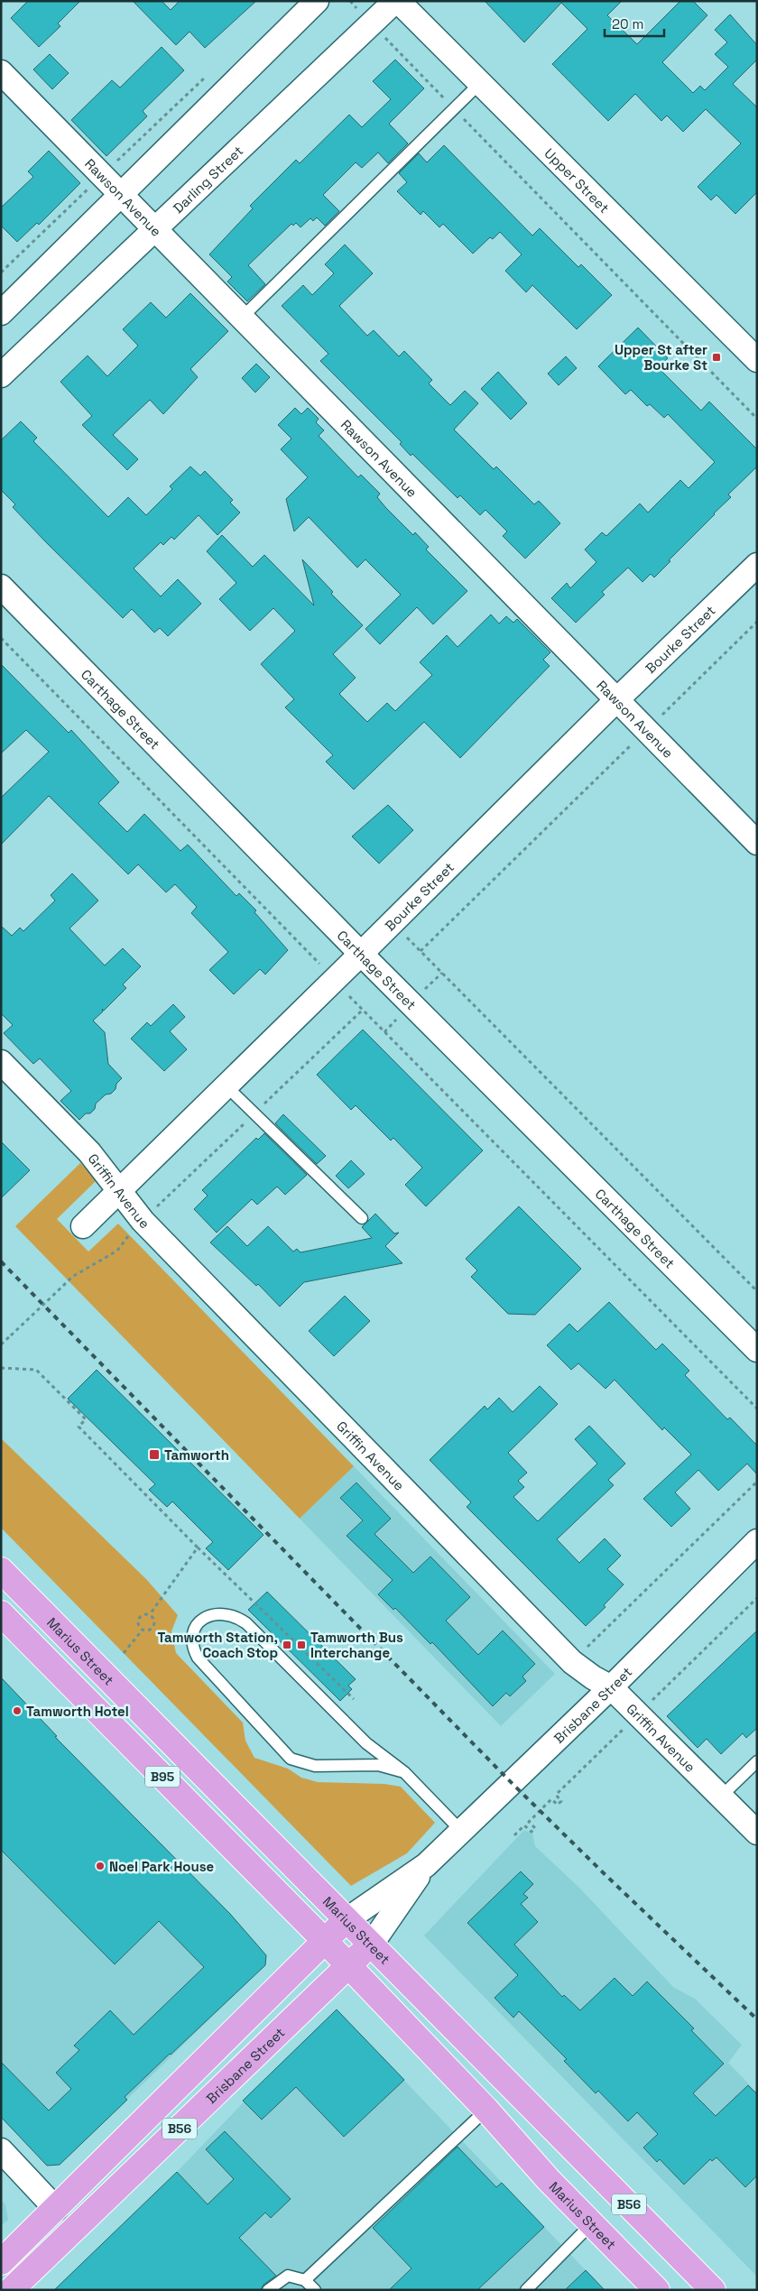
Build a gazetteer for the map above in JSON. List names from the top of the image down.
{
  "streets": {
    "main road": [
      "Marius Street",
      "Brisbane Street",
      "B95",
      "B56"
    ],
    "street": [
      "Darling Street",
      "Upper Street",
      "Rawson Avenue",
      "Bourke Street",
      "Carthage Street",
      "Griffin Avenue"
    ]
  },
  "crossings": [
    ["Darling Street", "Upper Street"],
    ["Darling Street", "Rawson Avenue"],
    ["Rawson Avenue", "Bourke Street"],
    ["Bourke Street", "Carthage Street"],
    ["Bourke Street", "Griffin Avenue"],
    ["Griffin Avenue", "Brisbane Street"],
    ["Marius Street", "Brisbane Street"]
  ],
  "places": {
    "transit": [
      "Upper St after Bourke St",
      "Tamworth",
      "Tamworth Station, Coach Stop",
      "Tamworth Bus Interchange"
    ],
    "other": ["Tamworth Hotel", "Noel Park House"]
  },
  "scale_bar": "20 m"
}
